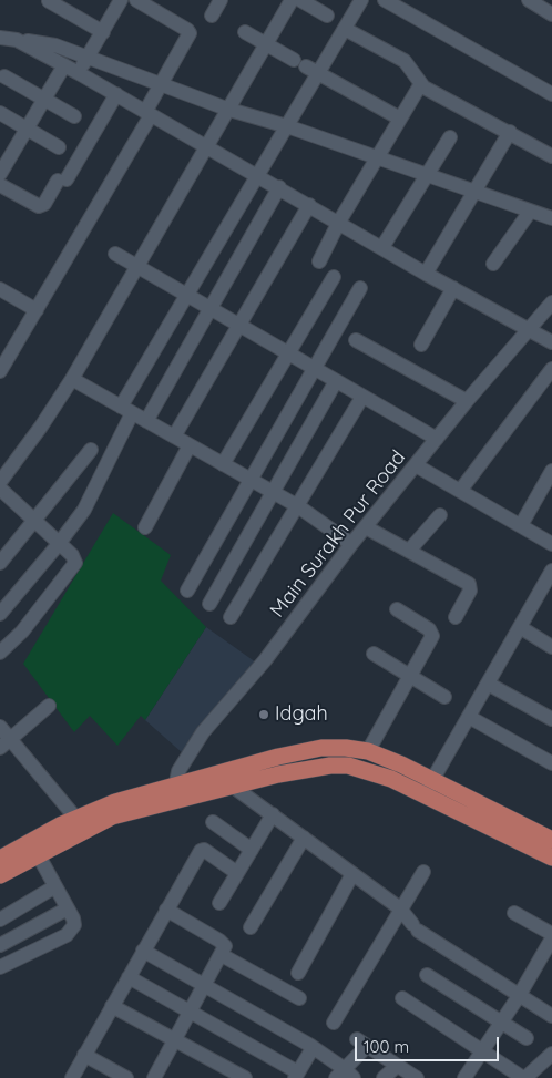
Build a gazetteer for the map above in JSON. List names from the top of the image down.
{
  "streets": {
    "street": ["Main Surakh Pur Road"]
  },
  "places": ["Idgah"],
  "scale_bar": "100 m"
}
